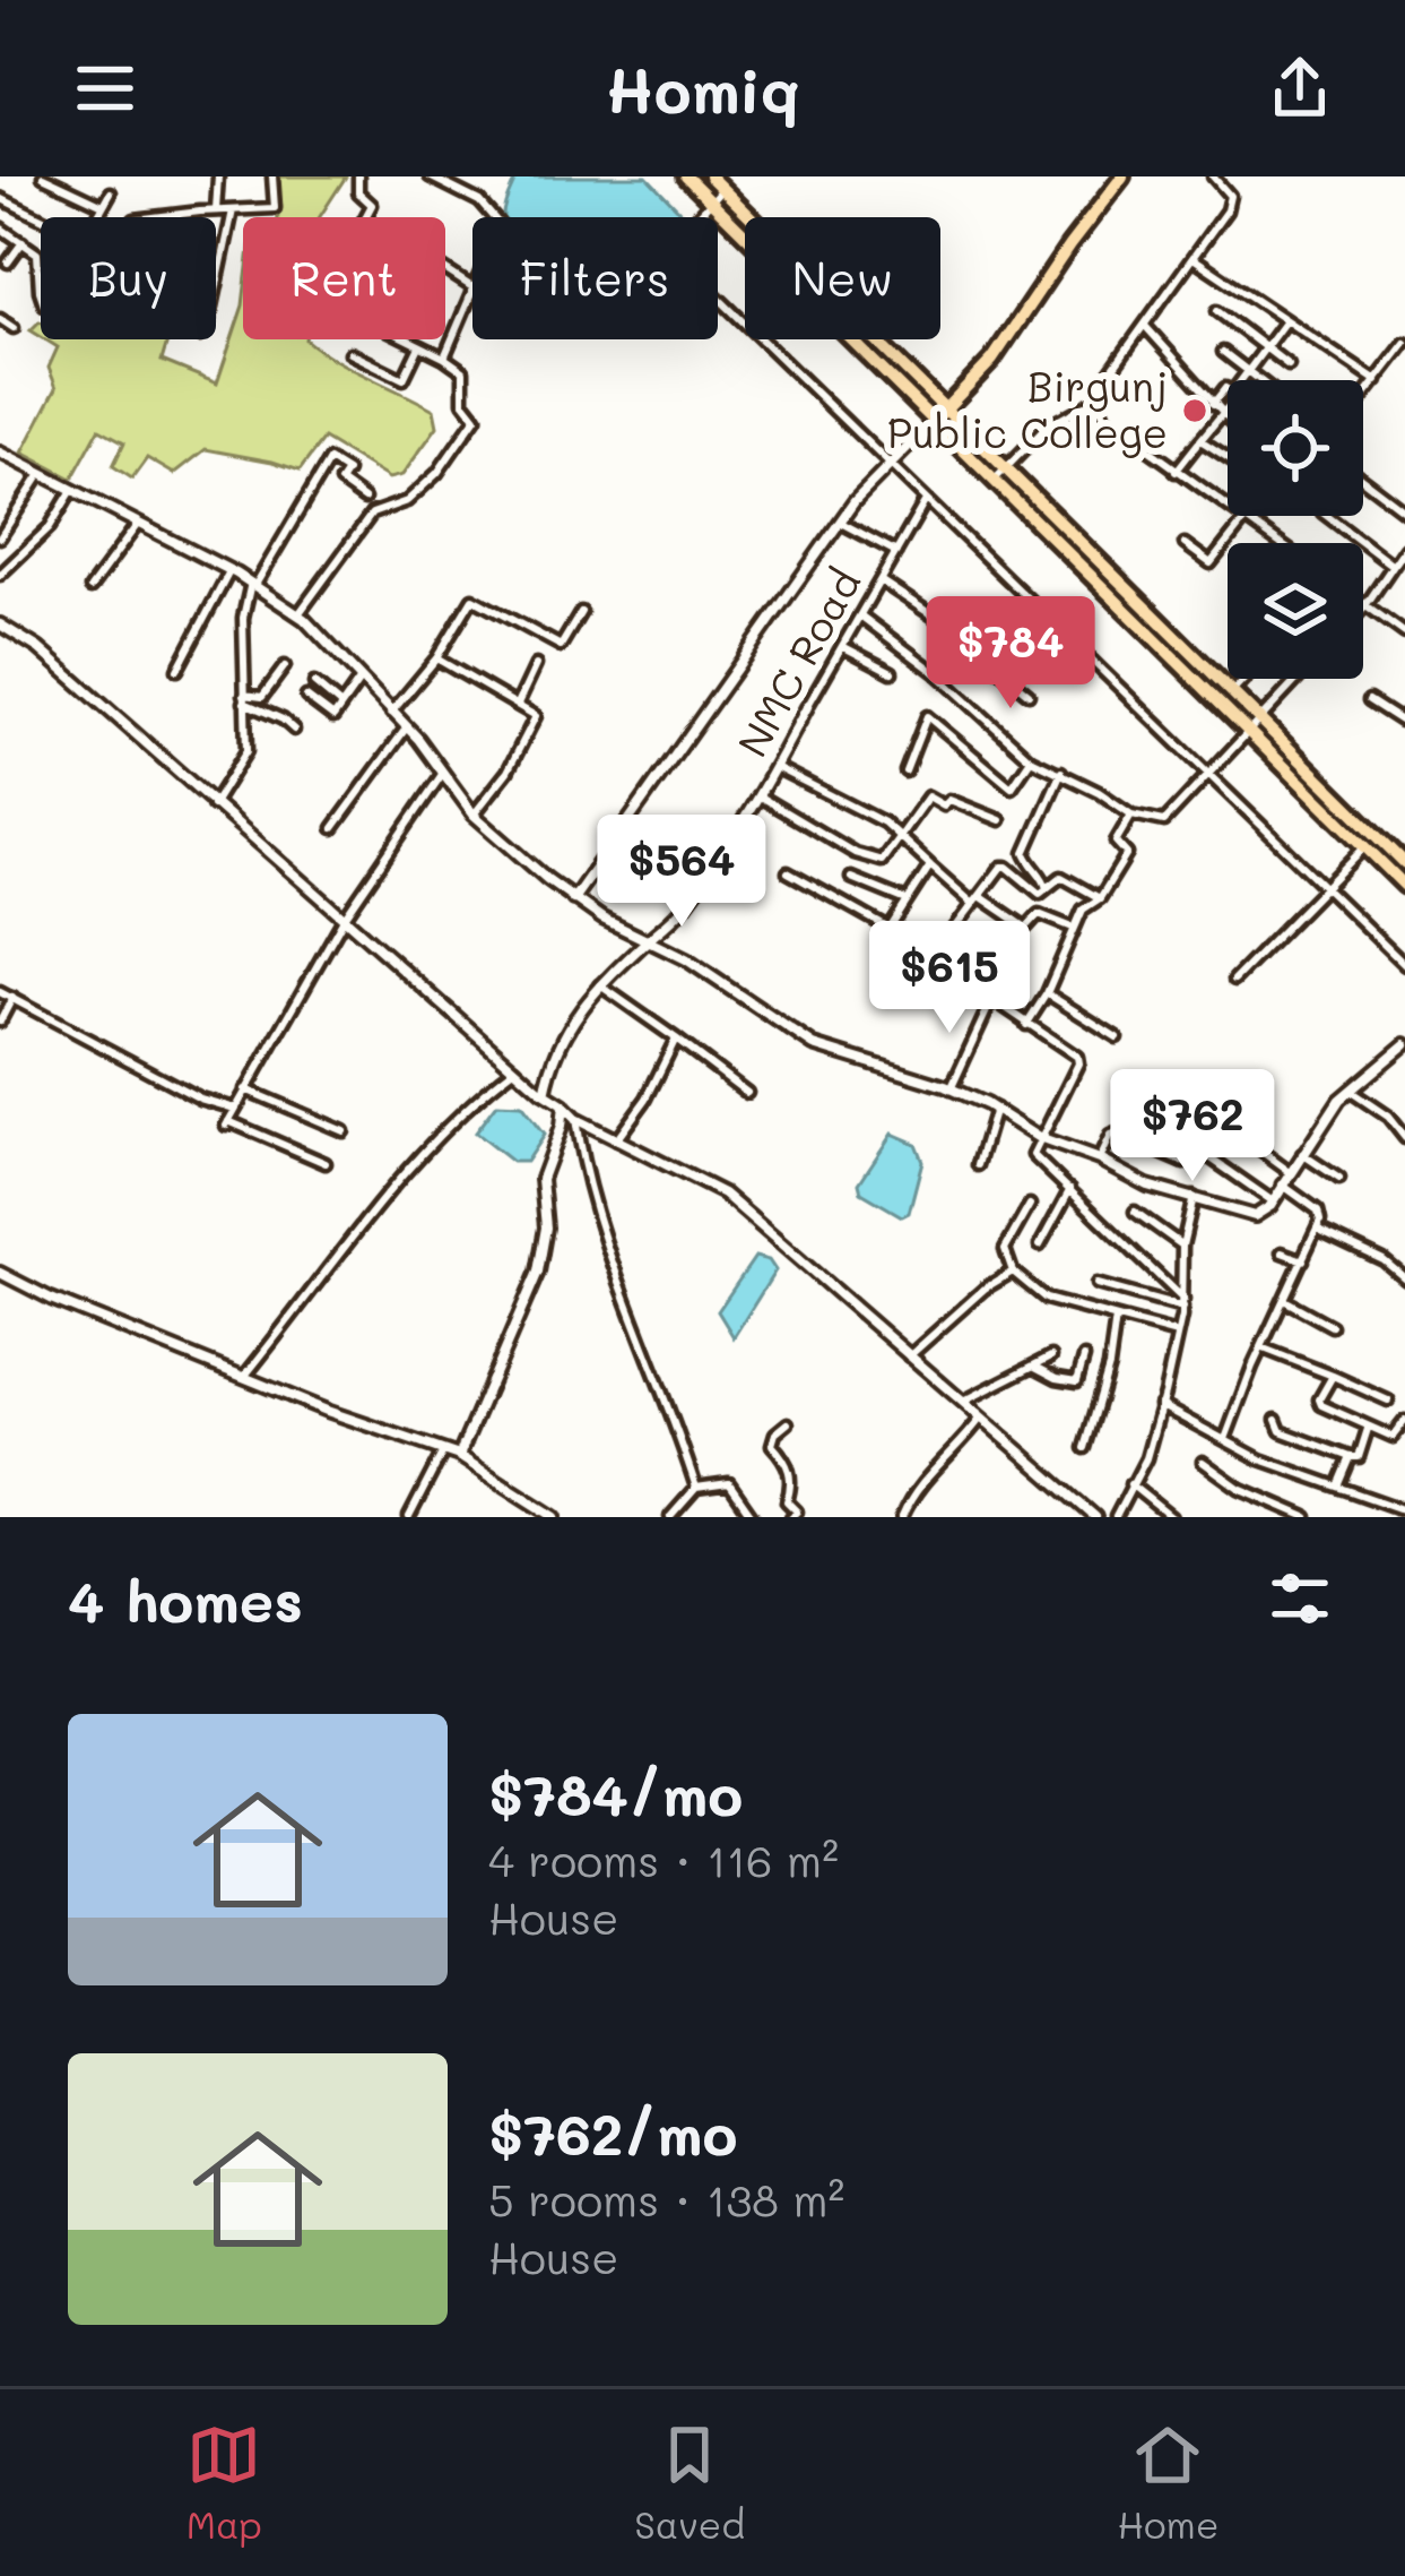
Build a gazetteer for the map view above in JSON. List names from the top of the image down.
{
  "streets": {
    "street": ["NMC Road"]
  },
  "places": ["Birgunj Public College"],
  "page": {
    "header": "Homiq",
    "chip": [
      "Buy",
      "Rent",
      "Filters",
      "New"
    ],
    "price": [
      "$784",
      "$564",
      "$615",
      "$762"
    ],
    "heading": "4 homes",
    "list": [
      {
        "name": "$784/mo",
        "note": "4 rooms · 116 m² · House"
      },
      {
        "name": "$762/mo",
        "note": "5 rooms · 138 m² · House"
      }
    ],
    "tabs": ["Map", "Saved", "Home"]
  }
}
